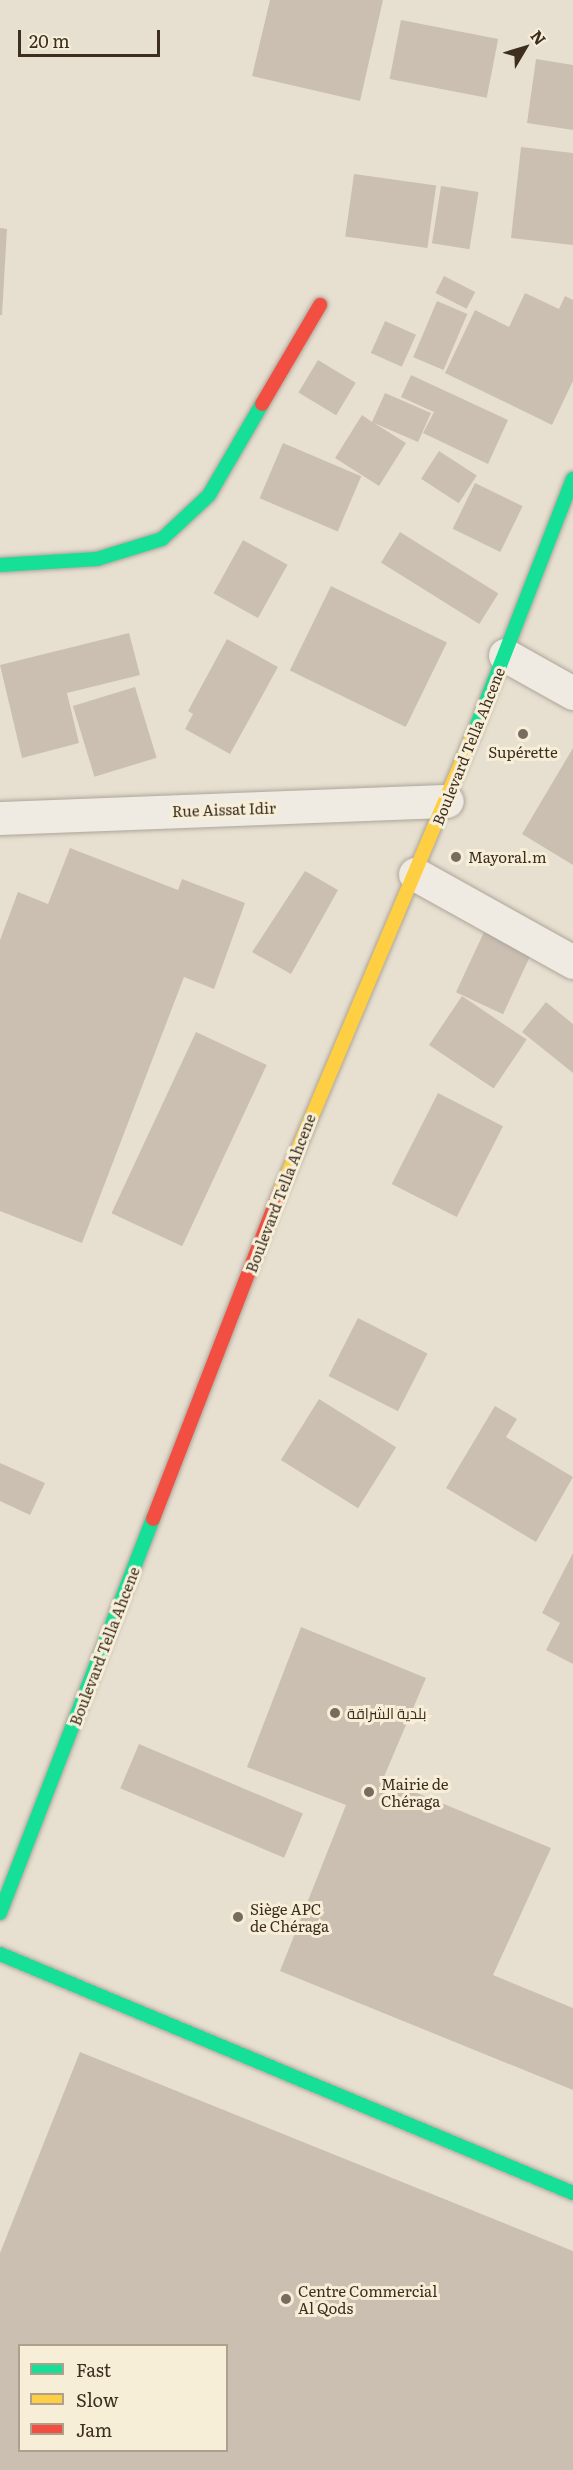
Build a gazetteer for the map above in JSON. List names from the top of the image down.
{
  "streets": {
    "main road": ["Boulevard Tella Ahcene"],
    "street": ["Rue Aissat Idir"]
  },
  "crossings": [
    ["Boulevard Tella Ahcene", "Rue Aissat Idir"]
  ],
  "places": [
    "Supérette",
    "Mayoral.m",
    "بلدية الشراقة",
    "Mairie de Chéraga",
    "Siège APC de Chéraga",
    "Centre Commercial Al Qods"
  ],
  "legend": ["Fast", "Slow", "Jam"],
  "scale_bar": "20 m",
  "north": "top right"
}
